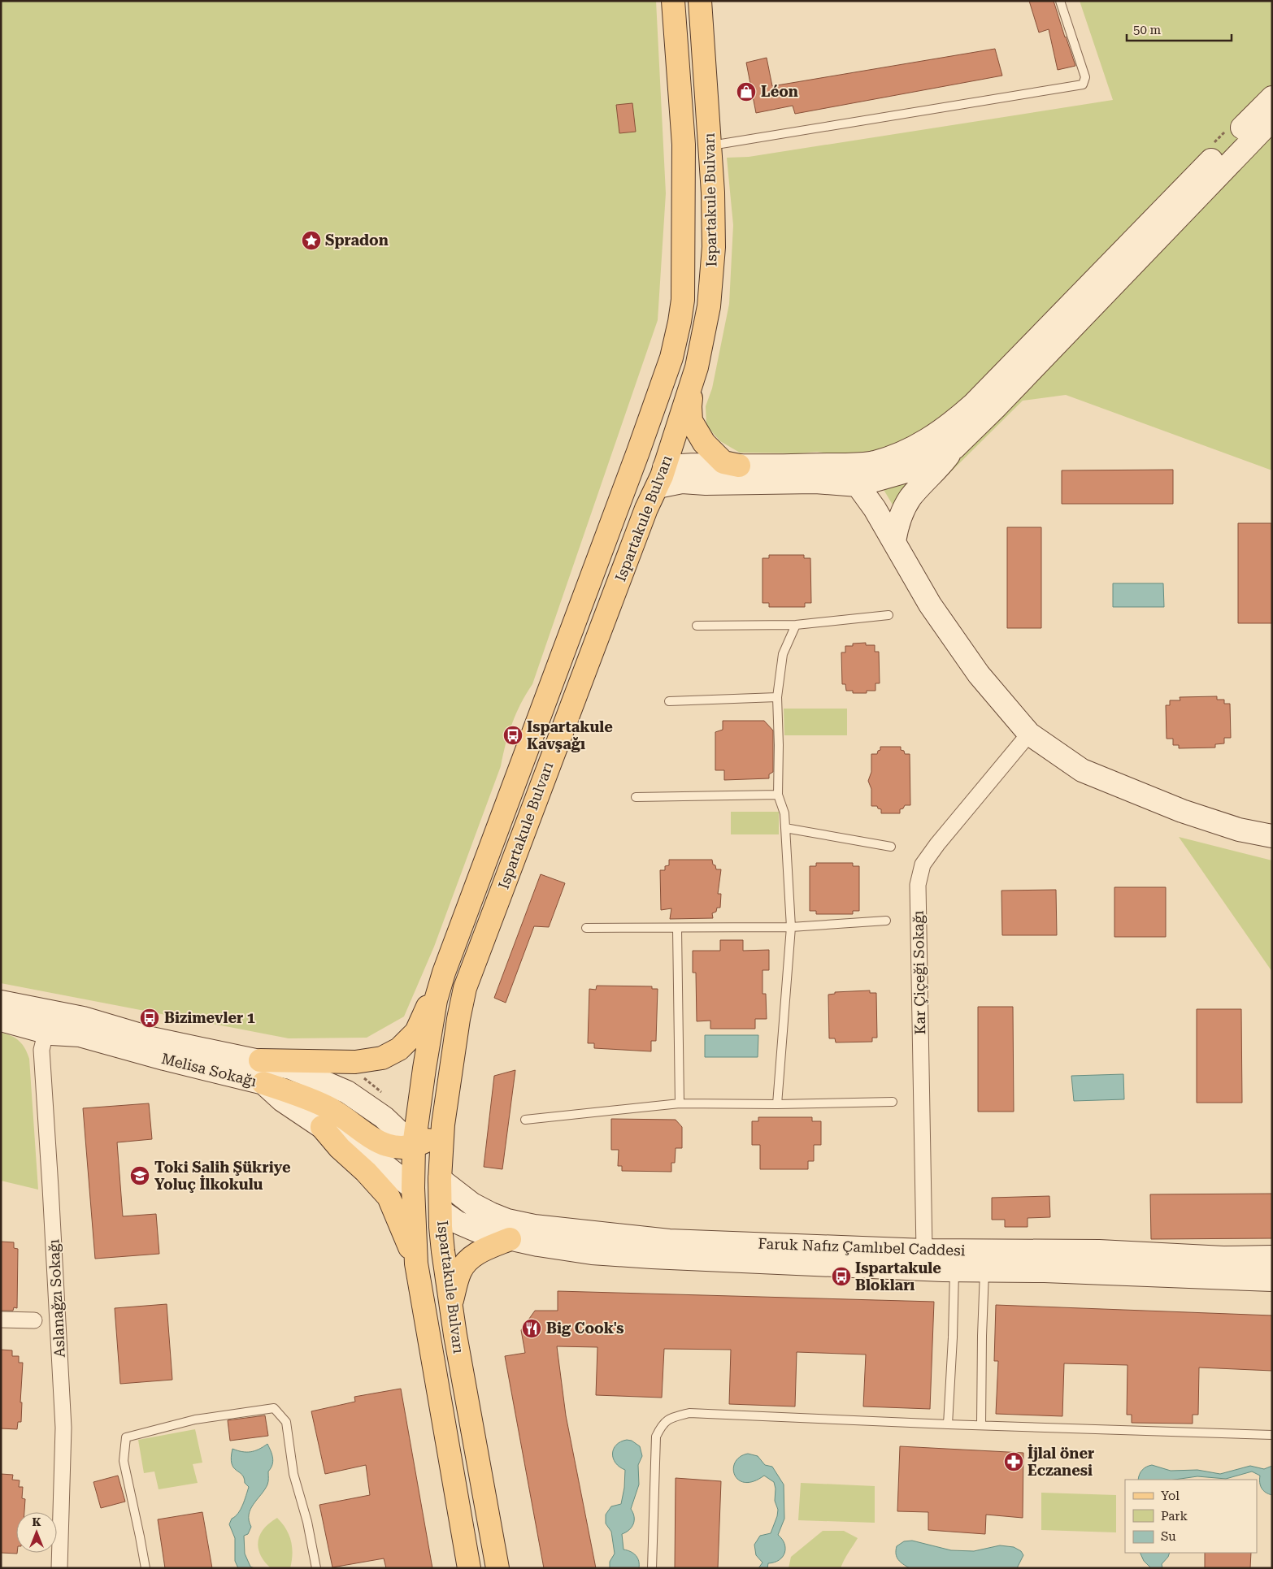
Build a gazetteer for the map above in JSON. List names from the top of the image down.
{
  "streets": {
    "main road": ["Ispartakule Bulvarı"],
    "street": [
      "Kar Çiçeği Sokağı",
      "Melisa Sokağı",
      "Faruk Nafız Çamlıbel Caddesi",
      "Aslanağzı Sokağı"
    ]
  },
  "crossings": [
    ["Ispartakule Bulvarı", "Melisa Sokağı"],
    ["Ispartakule Bulvarı", "Faruk Nafız Çamlıbel Caddesi"],
    ["Kar Çiçeği Sokağı", "Faruk Nafız Çamlıbel Caddesi"],
    ["Melisa Sokağı", "Aslanağzı Sokağı"]
  ],
  "places": {
    "shop": ["Léon"],
    "place": ["Spradon"],
    "bus stop": ["Ispartakule Kavşağı", "Bizimevler 1", "Ispartakule Blokları"],
    "school or university": ["Toki Salih Şükriye Yoluç İlkokulu"],
    "restaurant": ["Big Cook's"],
    "pharmacy": ["İjlal öner Eczanesi"]
  },
  "legend": ["Yol", "Park", "Su"],
  "scale_bar": "50 m",
  "north": "top"
}
